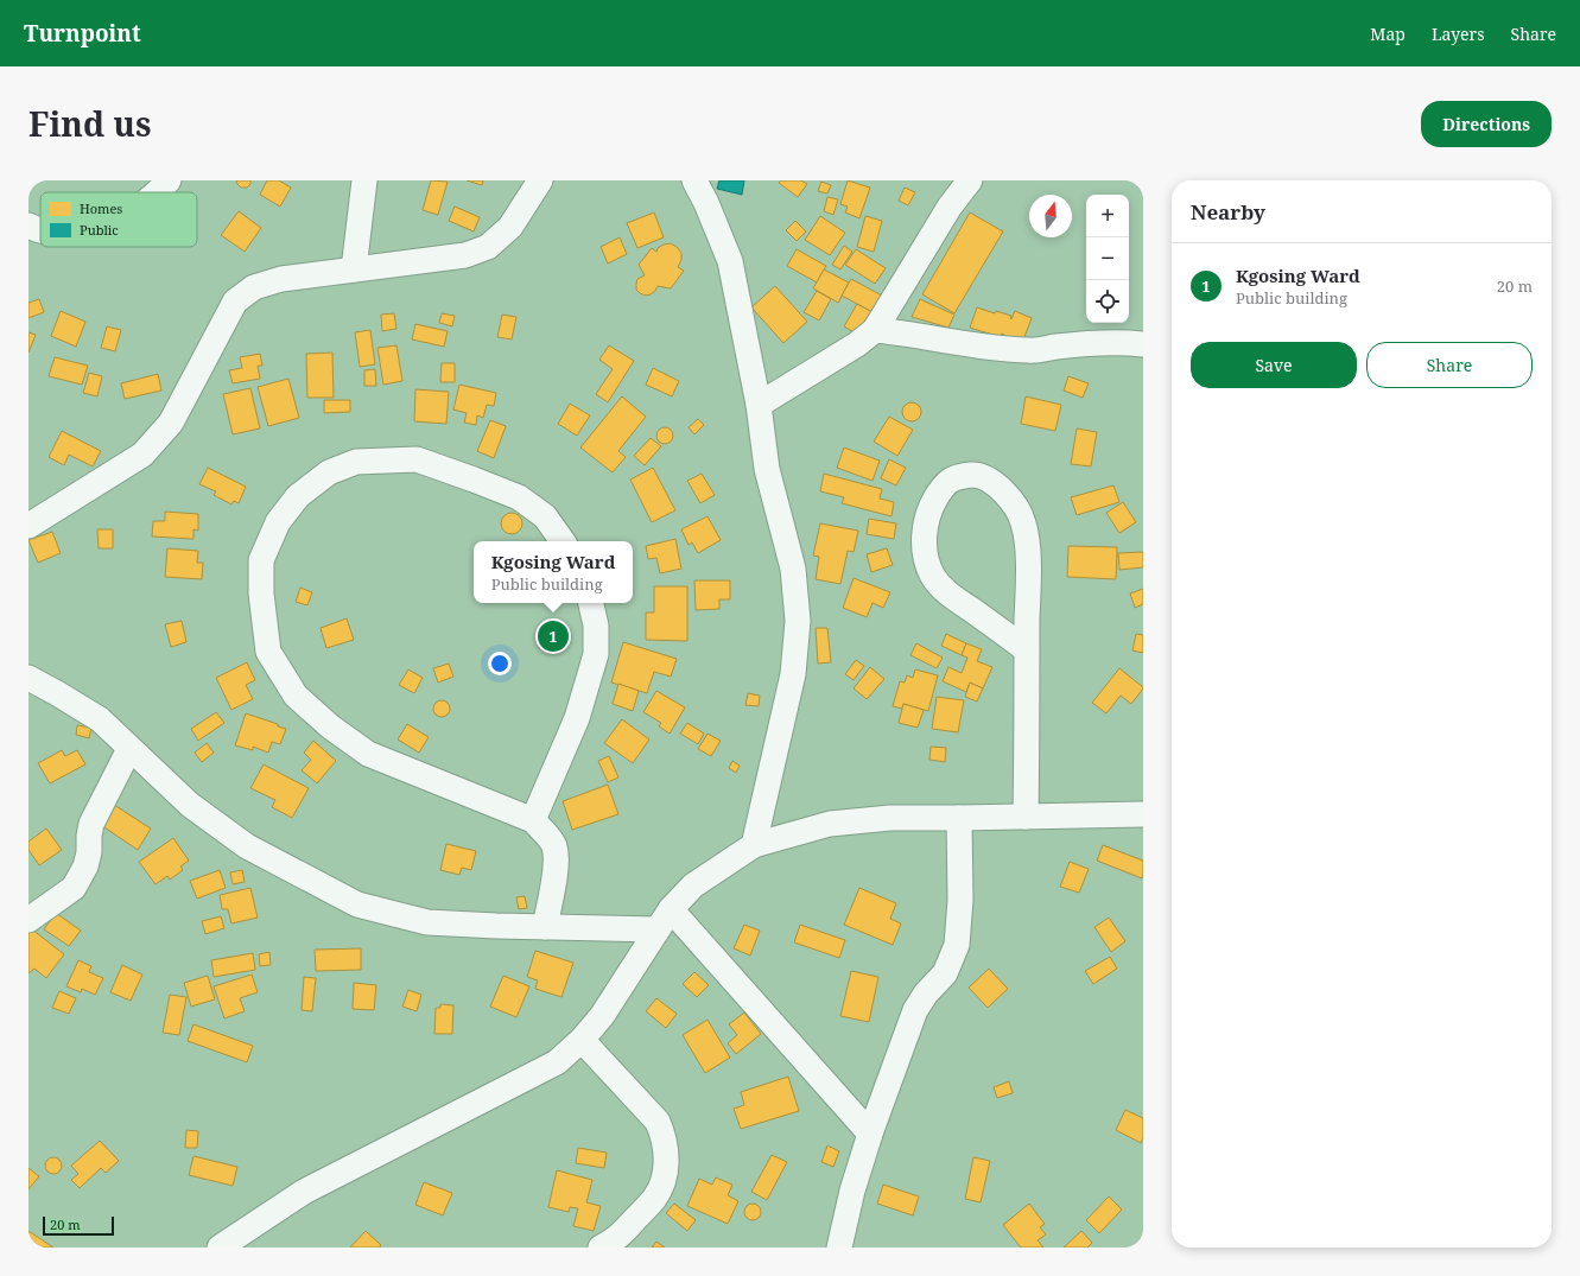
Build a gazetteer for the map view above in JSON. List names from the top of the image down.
{
  "legend": ["Homes", "Public"],
  "scale_bar": "20 m",
  "north": "top",
  "page": {
    "header": "Turnpoint",
    "nav": ["Map", "Layers", "Share"],
    "title": "Find us",
    "buttons": [
      "Directions",
      ["Save", "Share"]
    ],
    "heading": "Nearby",
    "map_buttons": ["+", "−"],
    "list": [
      {
        "mark": "1",
        "name": "Kgosing Ward",
        "note": "Public building",
        "value": "20 m"
      }
    ],
    "popup": ["Kgosing Ward", "Public building"],
    "pins": "1",
    "scale": "20 m"
  }
}
